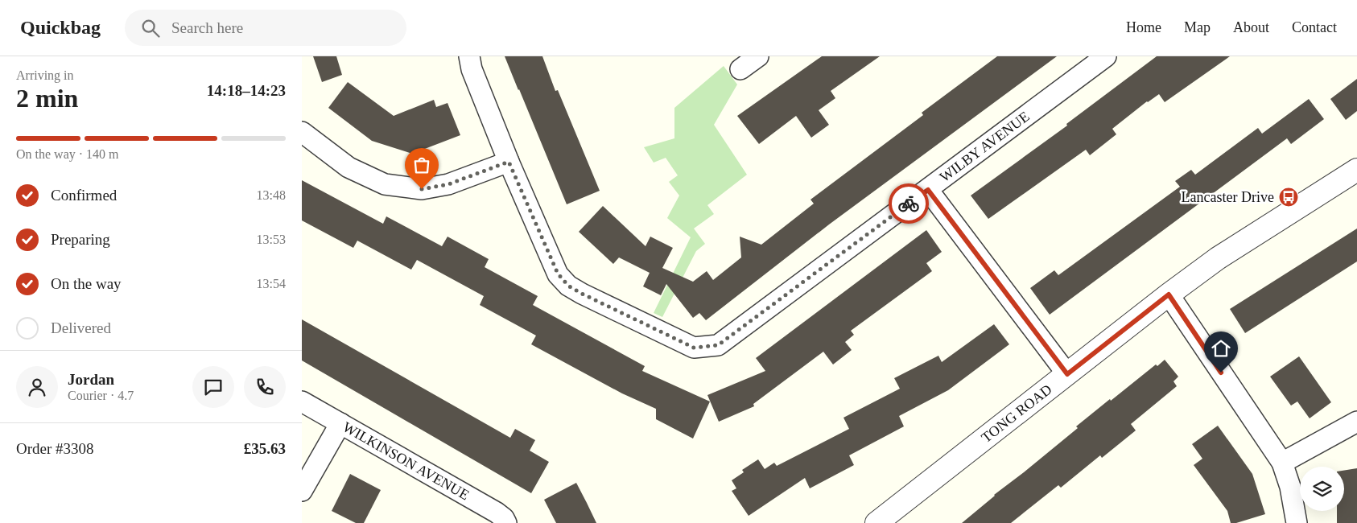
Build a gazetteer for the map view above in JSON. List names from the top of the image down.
{
  "streets": {
    "street": ["WILBY AVENUE", "TONG ROAD", "WILKINSON AVENUE"]
  },
  "places": {
    "bus stop": ["Lancaster Drive"]
  },
  "page": {
    "header": "Quickbag",
    "search": "Search here",
    "nav": [
      "Home",
      "Map",
      "About",
      "Contact"
    ],
    "heading": ["2 min", "Arriving in", "14:18–14:23"],
    "panel": [
      "Jordan",
      "Courier · 4.7",
      "Order #3308",
      "£35.63"
    ],
    "bar": "On the way · 140 m",
    "list": [
      ["Confirmed", "13:48"],
      ["Preparing", "13:53"],
      ["On the way", "13:54"],
      "Delivered"
    ]
  }
}
